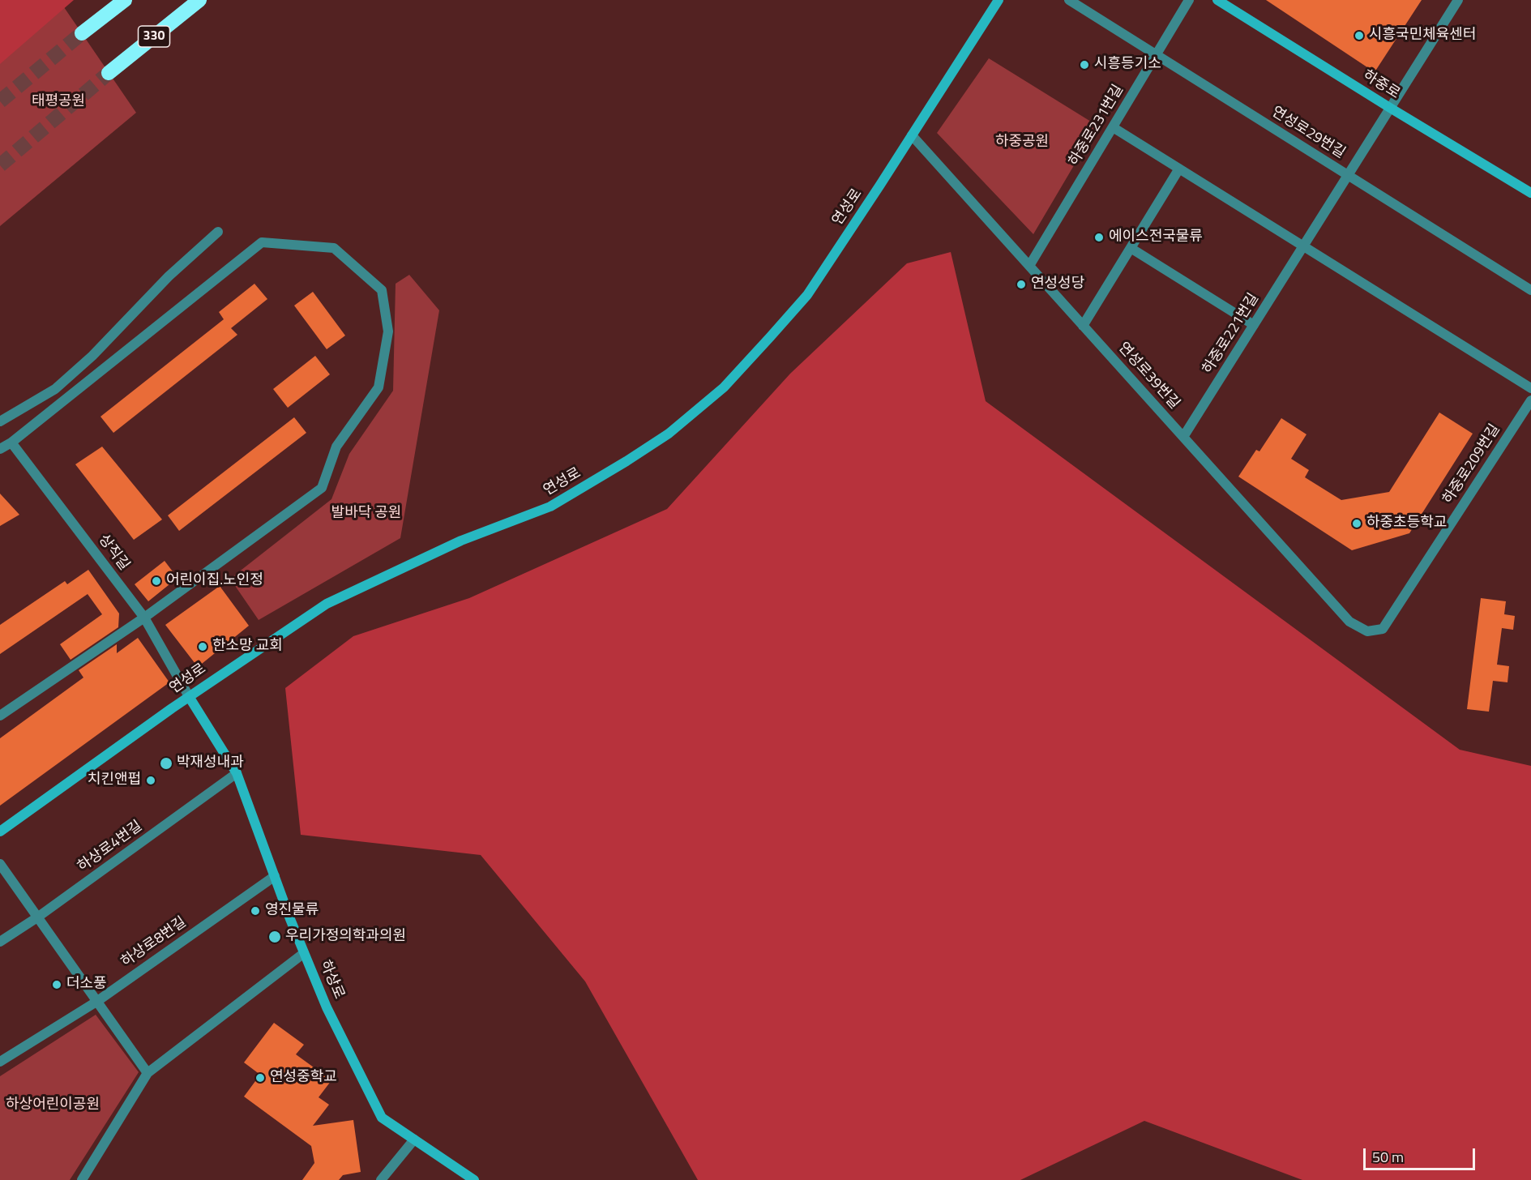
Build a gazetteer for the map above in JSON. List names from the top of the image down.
{
  "streets": {
    "highway": ["330"],
    "street": [
      "하중로",
      "하중로231번길",
      "연성로29번길",
      "연성로",
      "하중로221번길",
      "연성로39번길",
      "하중로209번길",
      "상직길",
      "하상로4번길",
      "하상로8번길",
      "하상로"
    ]
  },
  "crossings": [
    ["하중로", "하중로221번길"],
    ["하중로231번길", "연성로29번길"],
    ["하중로231번길", "연성로39번길"],
    ["연성로29번길", "하중로221번길"],
    ["연성로", "연성로39번길"],
    ["연성로", "상직길"],
    ["연성로", "하상로"],
    ["하중로221번길", "연성로39번길"],
    ["연성로39번길", "하중로209번길"],
    ["상직길", "하상로"],
    ["하상로4번길", "하상로"],
    ["하상로8번길", "하상로"]
  ],
  "parks": [
    "태평공원",
    "하중공원",
    "발바닥 공원",
    "하상어린이공원"
  ],
  "places": [
    "시흥국민체육센터",
    "시흥등기소",
    "에이스전국물류",
    "연성성당",
    "하중초등학교",
    "어린이집.노인정",
    "한소망 교회",
    "박재성내과",
    "치킨앤펍",
    "영진물류",
    "우리가정의학과의원",
    "더소풍",
    "연성중학교"
  ],
  "scale_bar": "50 m"
}
